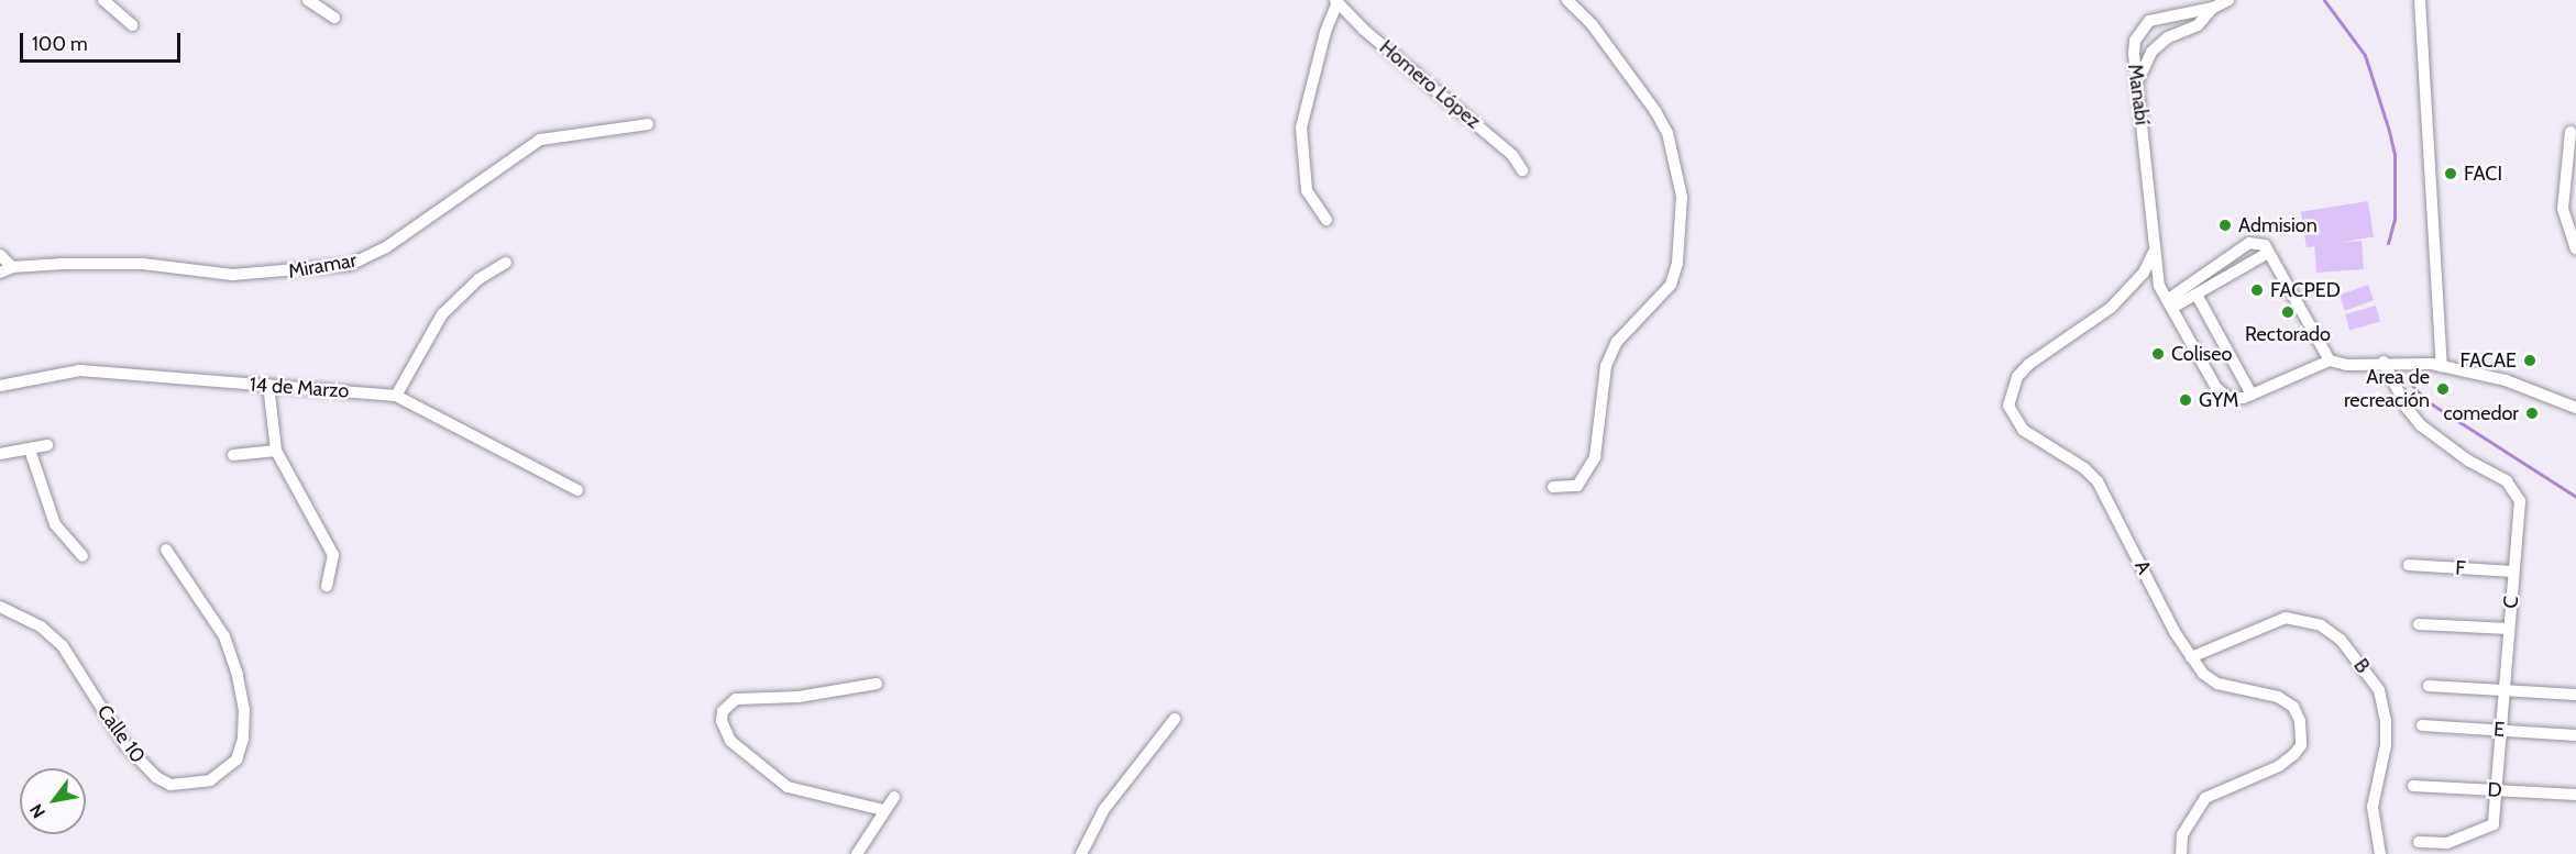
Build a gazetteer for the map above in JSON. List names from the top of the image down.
{
  "streets": {
    "street": [
      "Homero López",
      "Manabí",
      "Miramar",
      "14 de Marzo",
      "A",
      "F",
      "C",
      "B",
      "E",
      "Calle 10",
      "D"
    ]
  },
  "crossings": [
    ["Manabí", "A"],
    ["A", "B"],
    ["F", "C"],
    ["C", "E"],
    ["C", "D"]
  ],
  "places": [
    "FACI",
    "Admision",
    "FACPED",
    "Rectorado",
    "Coliseo",
    "FACAE",
    "Area de recreación",
    "GYM",
    "comedor"
  ],
  "scale_bar": "100 m",
  "north": "bottom left"
}
